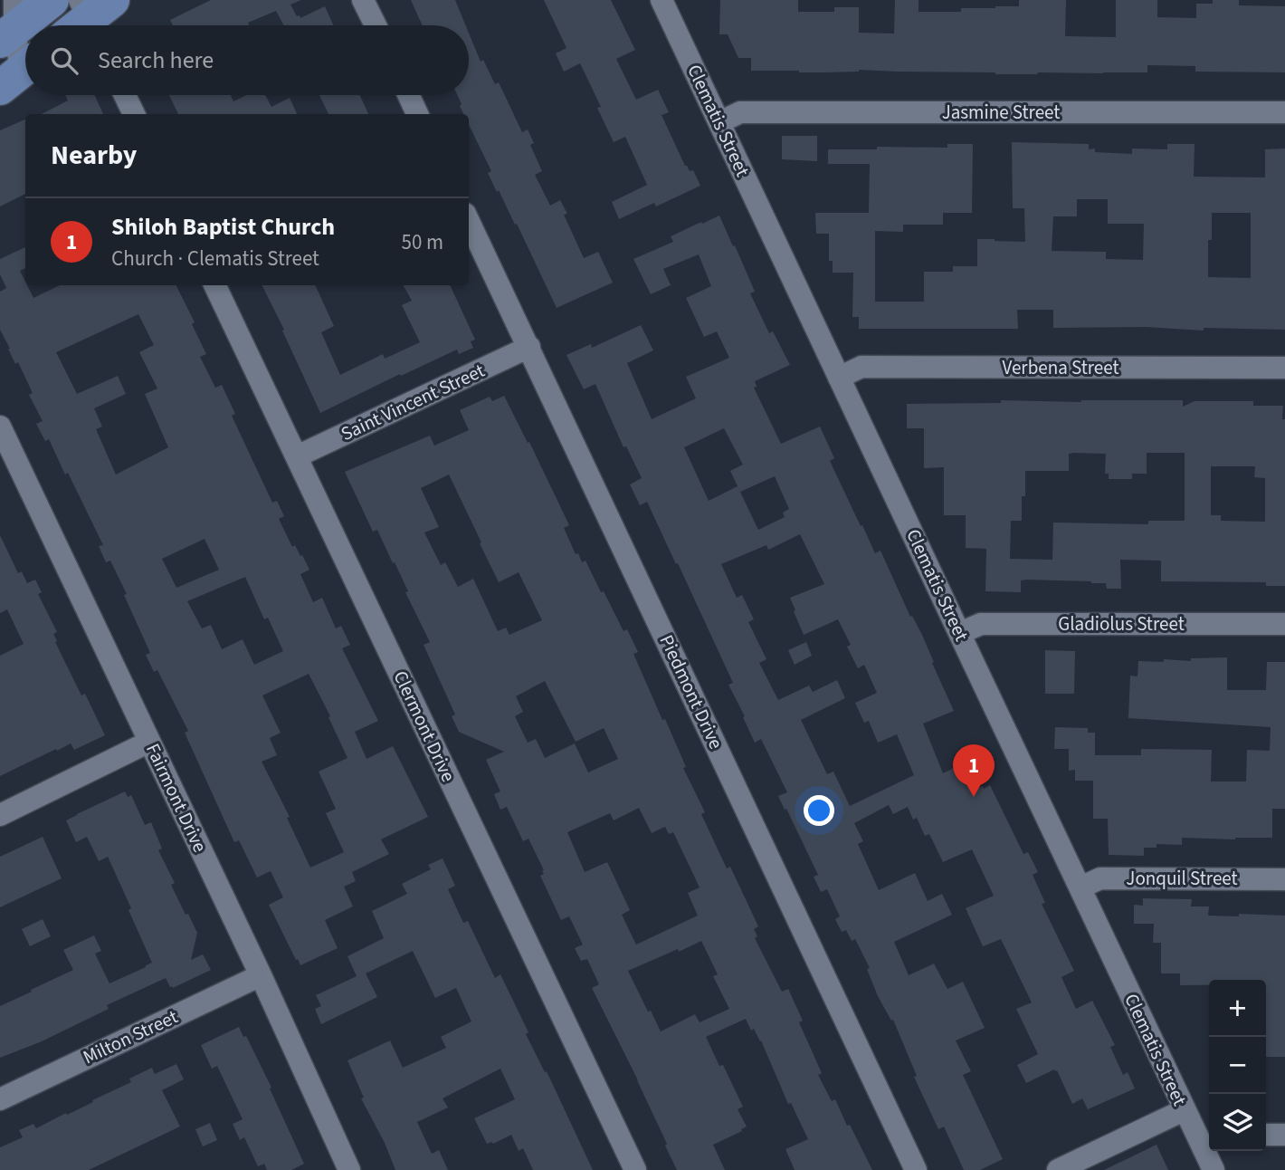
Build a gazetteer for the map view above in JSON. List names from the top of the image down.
{
  "streets": {
    "street": [
      "Jasmine Street",
      "Clematis Street",
      "Verbena Street",
      "Saint Vincent Street",
      "Gladiolus Street",
      "Piedmont Drive",
      "Clermont Drive",
      "Fairmont Drive",
      "Jonquil Street",
      "Milton Street"
    ]
  },
  "crossings": [
    ["Jasmine Street", "Clematis Street"],
    ["Clematis Street", "Verbena Street"],
    ["Clematis Street", "Gladiolus Street"],
    ["Clematis Street", "Jonquil Street"],
    ["Saint Vincent Street", "Piedmont Drive"],
    ["Saint Vincent Street", "Clermont Drive"],
    ["Fairmont Drive", "Milton Street"]
  ],
  "page": {
    "search": "Search here",
    "heading": "Nearby",
    "list": [
      {
        "mark": "1",
        "name": "Shiloh Baptist Church",
        "note": "Church · Clematis Street",
        "value": "50 m"
      }
    ],
    "pins": "1",
    "map_buttons": ["+", "−"]
  }
}
